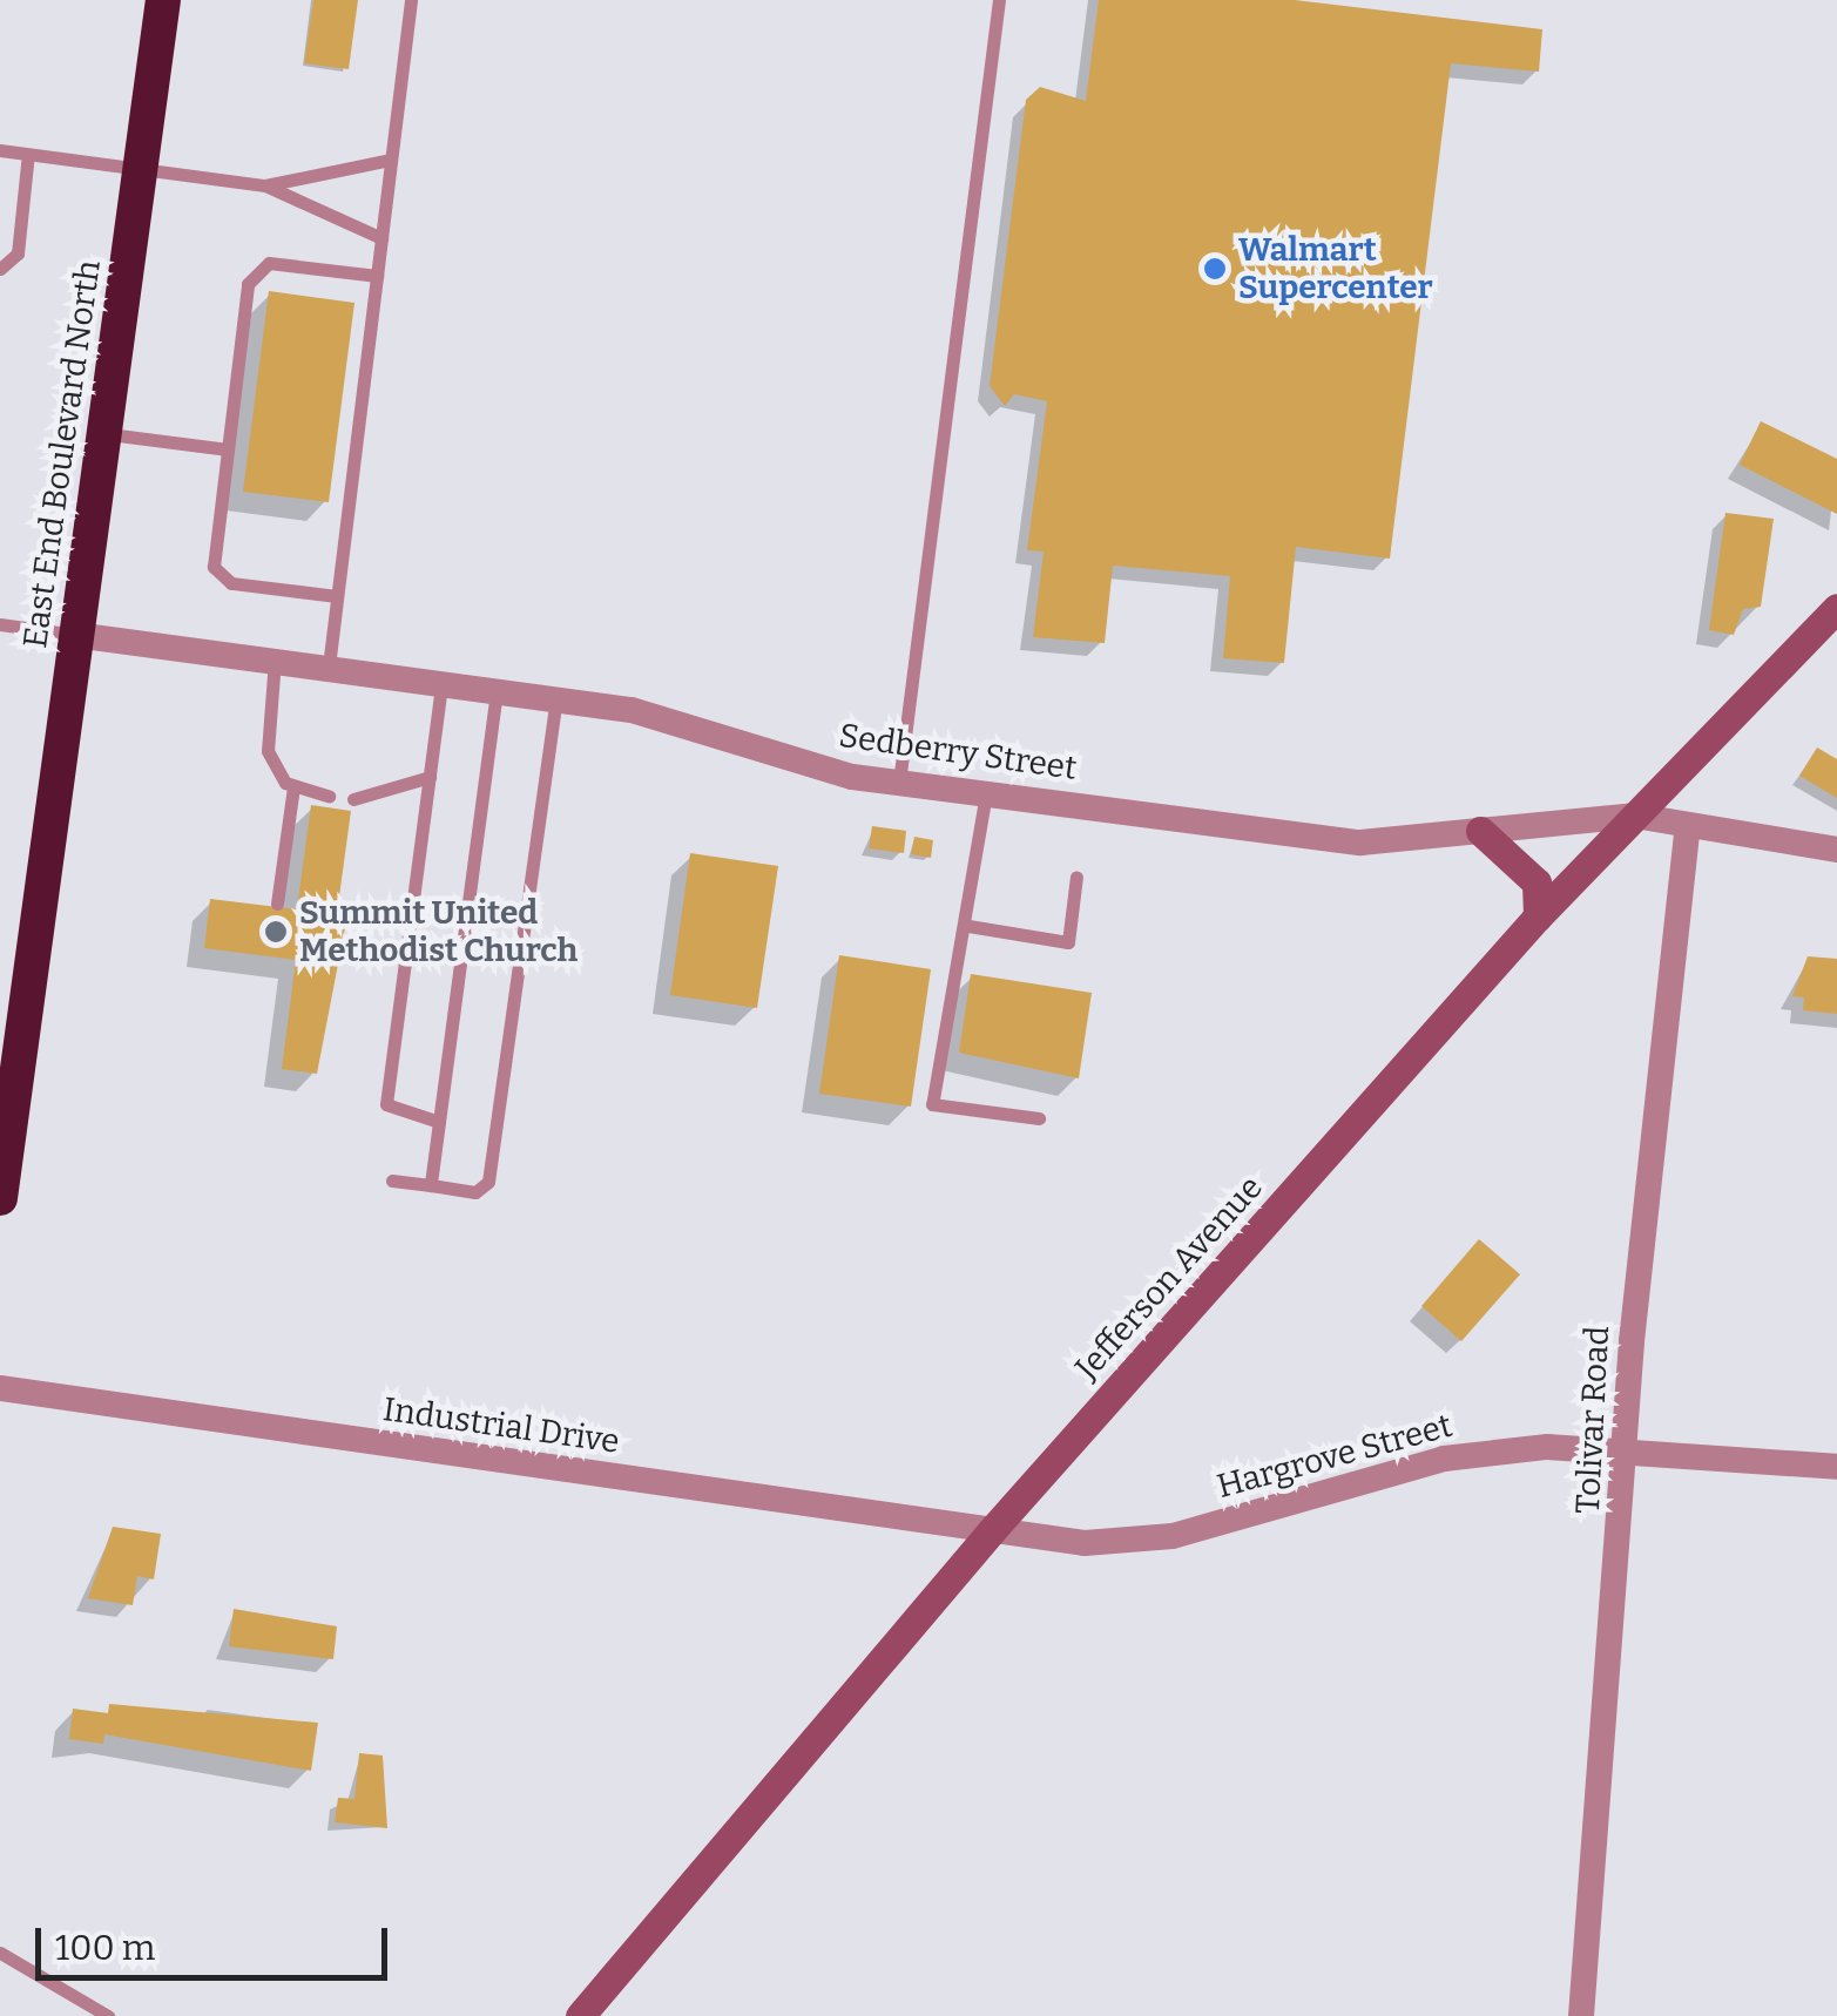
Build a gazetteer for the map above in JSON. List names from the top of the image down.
{
  "streets": {
    "highway": ["East End Boulevard North"],
    "street": [
      "Sedberry Street",
      "Jefferson Avenue",
      "Tolivar Road",
      "Industrial Drive",
      "Hargrove Street"
    ]
  },
  "crossings": [
    ["East End Boulevard North", "Sedberry Street"],
    ["Sedberry Street", "Jefferson Avenue"],
    ["Sedberry Street", "Tolivar Road"],
    ["Jefferson Avenue", "Industrial Drive"],
    ["Jefferson Avenue", "Hargrove Street"],
    ["Tolivar Road", "Hargrove Street"],
    ["Industrial Drive", "Hargrove Street"]
  ],
  "places": ["Walmart Supercenter", "Summit United Methodist Church"],
  "scale_bar": "100 m"
}
